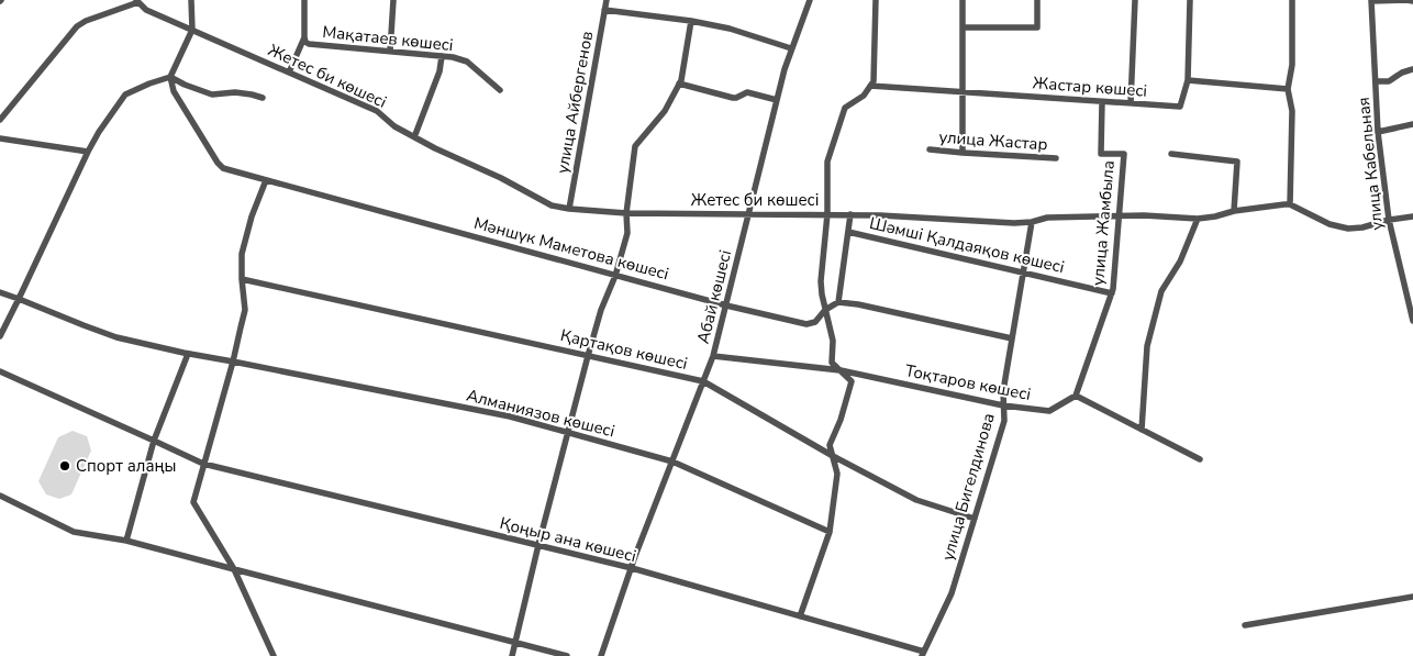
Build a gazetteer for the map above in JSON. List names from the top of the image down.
{
  "streets": {
    "street": [
      "Мақатаев көшесі",
      "Жетес би көшесі",
      "Жастар көшесі",
      "улица Айбергенов",
      "улица Жастар",
      "улица Кабельная",
      "улица Жамбыла",
      "Шәмші Қалдаяқов көшесі",
      "Мәншүк Маметова көшесі",
      "Абай көшесі",
      "Қартақов көшесі",
      "Тоқтаров көшесі",
      "Алманиязов көшесі",
      "улица Бигелдинова",
      "Қоңыр ана көшесі"
    ]
  },
  "crossings": [
    ["Жетес би көшесі", "улица Айбергенов"],
    ["Жетес би көшесі", "улица Жамбыла"],
    ["Жетес би көшесі", "Абай көшесі"],
    ["Жетес би көшесі", "улица Бигелдинова"],
    ["Жастар көшесі", "улица Жамбыла"],
    ["улица Жамбыла", "Шәмші Қалдаяқов көшесі"],
    ["улица Жамбыла", "Тоқтаров көшесі"],
    ["Шәмші Қалдаяқов көшесі", "улица Бигелдинова"],
    ["Мәншүк Маметова көшесі", "Абай көшесі"],
    ["Абай көшесі", "Қартақов көшесі"],
    ["Абай көшесі", "Тоқтаров көшесі"],
    ["Абай көшесі", "Алманиязов көшесі"],
    ["Абай көшесі", "Қоңыр ана көшесі"],
    ["Қартақов көшесі", "улица Бигелдинова"],
    ["Тоқтаров көшесі", "улица Бигелдинова"],
    ["улица Бигелдинова", "Қоңыр ана көшесі"]
  ],
  "places": ["Спорт алаңы"]
}
